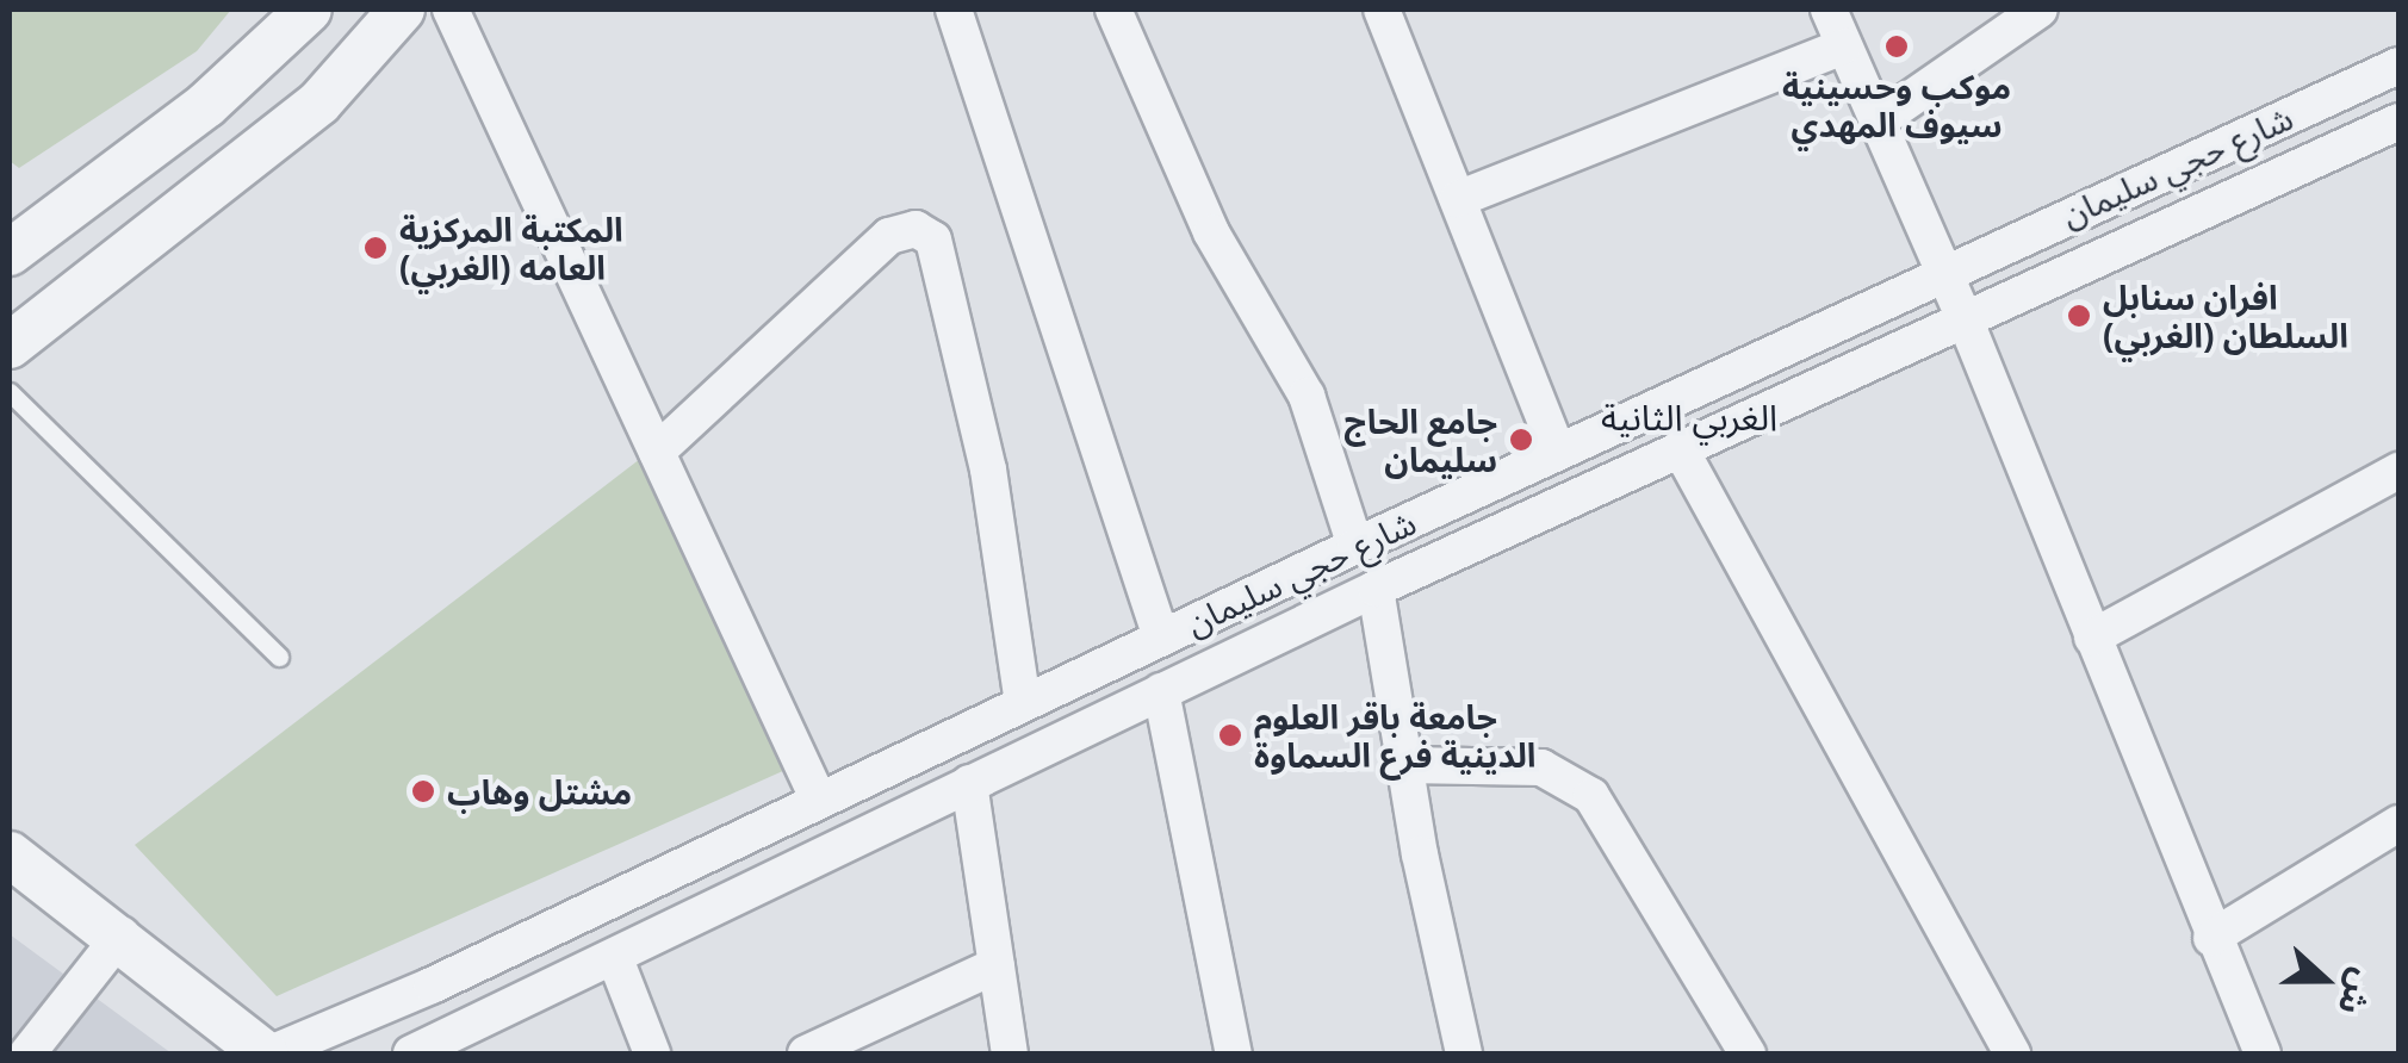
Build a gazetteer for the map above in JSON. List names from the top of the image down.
{
  "streets": {
    "street": ["شارع حجي سليمان"]
  },
  "districts": ["الغربي الثانية"],
  "places": [
    "موكب وحسينية سيوف المهدي",
    "المكتبة المركزية العامه (الغربي)",
    "افران سنابل السلطان (الغربي)",
    "جامع الحاج سليمان",
    "جامعة باقر العلوم الدينية فرع السماوة",
    "مشتل وهاب"
  ],
  "north": "right"
}
